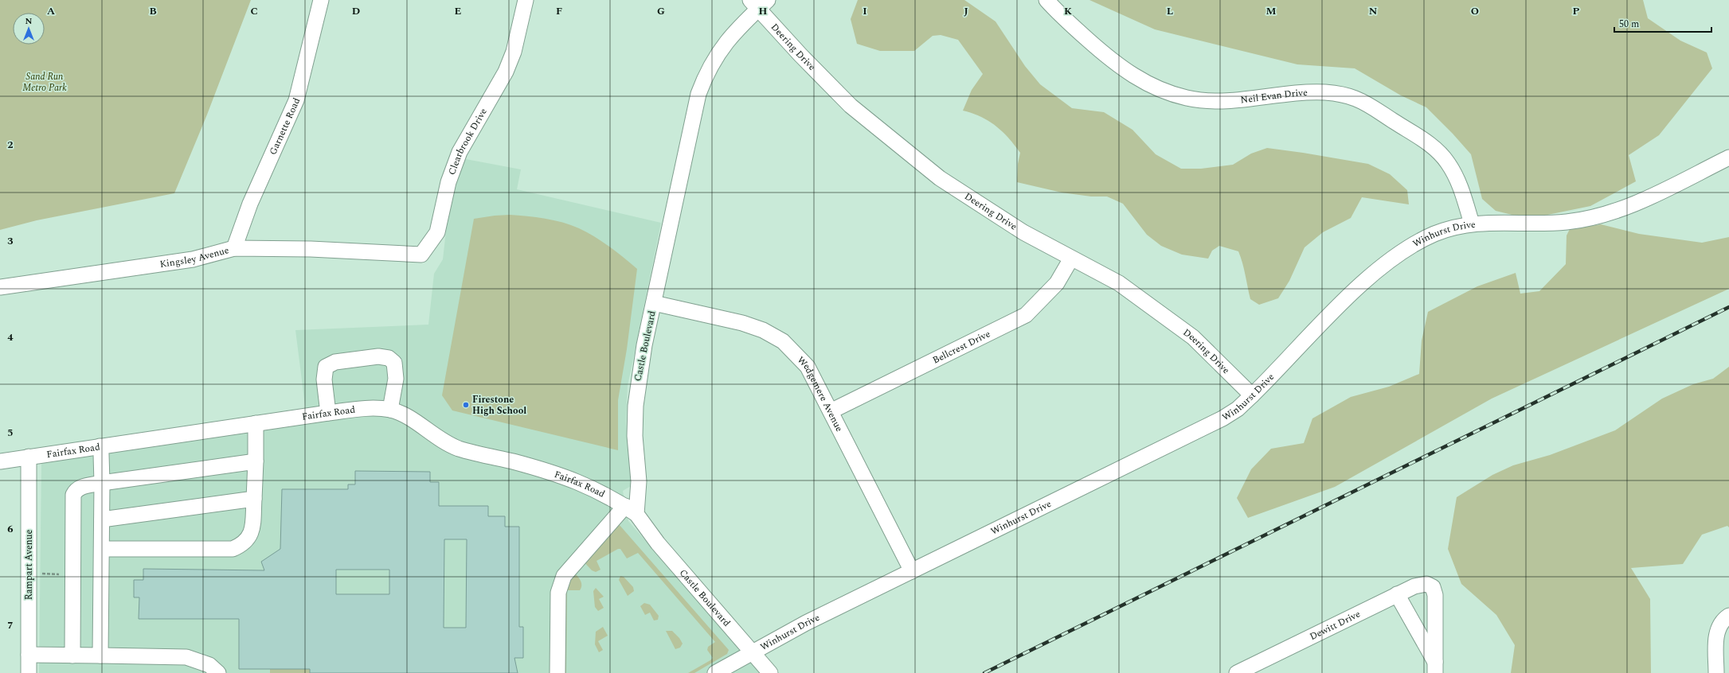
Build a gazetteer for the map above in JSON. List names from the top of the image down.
{
  "streets": {
    "street": [
      "Deering Drive",
      "Neil Evan Drive",
      "Garnette Road",
      "Clearbrook Drive",
      "Winhurst Drive",
      "Kingsley Avenue",
      "Castle Boulevard",
      "Bellcrest Drive",
      "Wedgemere Avenue",
      "Fairfax Road",
      "Rampart Avenue",
      "Dewitt Drive"
    ]
  },
  "crossings": [
    ["Deering Drive", "Winhurst Drive"],
    ["Deering Drive", "Castle Boulevard"],
    ["Deering Drive", "Bellcrest Drive"],
    ["Neil Evan Drive", "Winhurst Drive"],
    ["Garnette Road", "Kingsley Avenue"],
    ["Clearbrook Drive", "Kingsley Avenue"],
    ["Winhurst Drive", "Castle Boulevard"],
    ["Winhurst Drive", "Wedgemere Avenue"],
    ["Castle Boulevard", "Wedgemere Avenue"],
    ["Castle Boulevard", "Fairfax Road"],
    ["Bellcrest Drive", "Wedgemere Avenue"],
    ["Fairfax Road", "Rampart Avenue"]
  ],
  "parks": ["Sand Run Metro Park"],
  "places": ["Firestone High School"],
  "scale_bar": "50 m",
  "north": "top",
  "grid": {
    "columns": [
      "A",
      "B",
      "C",
      "D",
      "E",
      "F",
      "G",
      "H",
      "I",
      "J",
      "K",
      "L",
      "M",
      "N",
      "O",
      "P"
    ],
    "rows": [
      "2",
      "3",
      "4",
      "5",
      "6",
      "7"
    ]
  }
}
